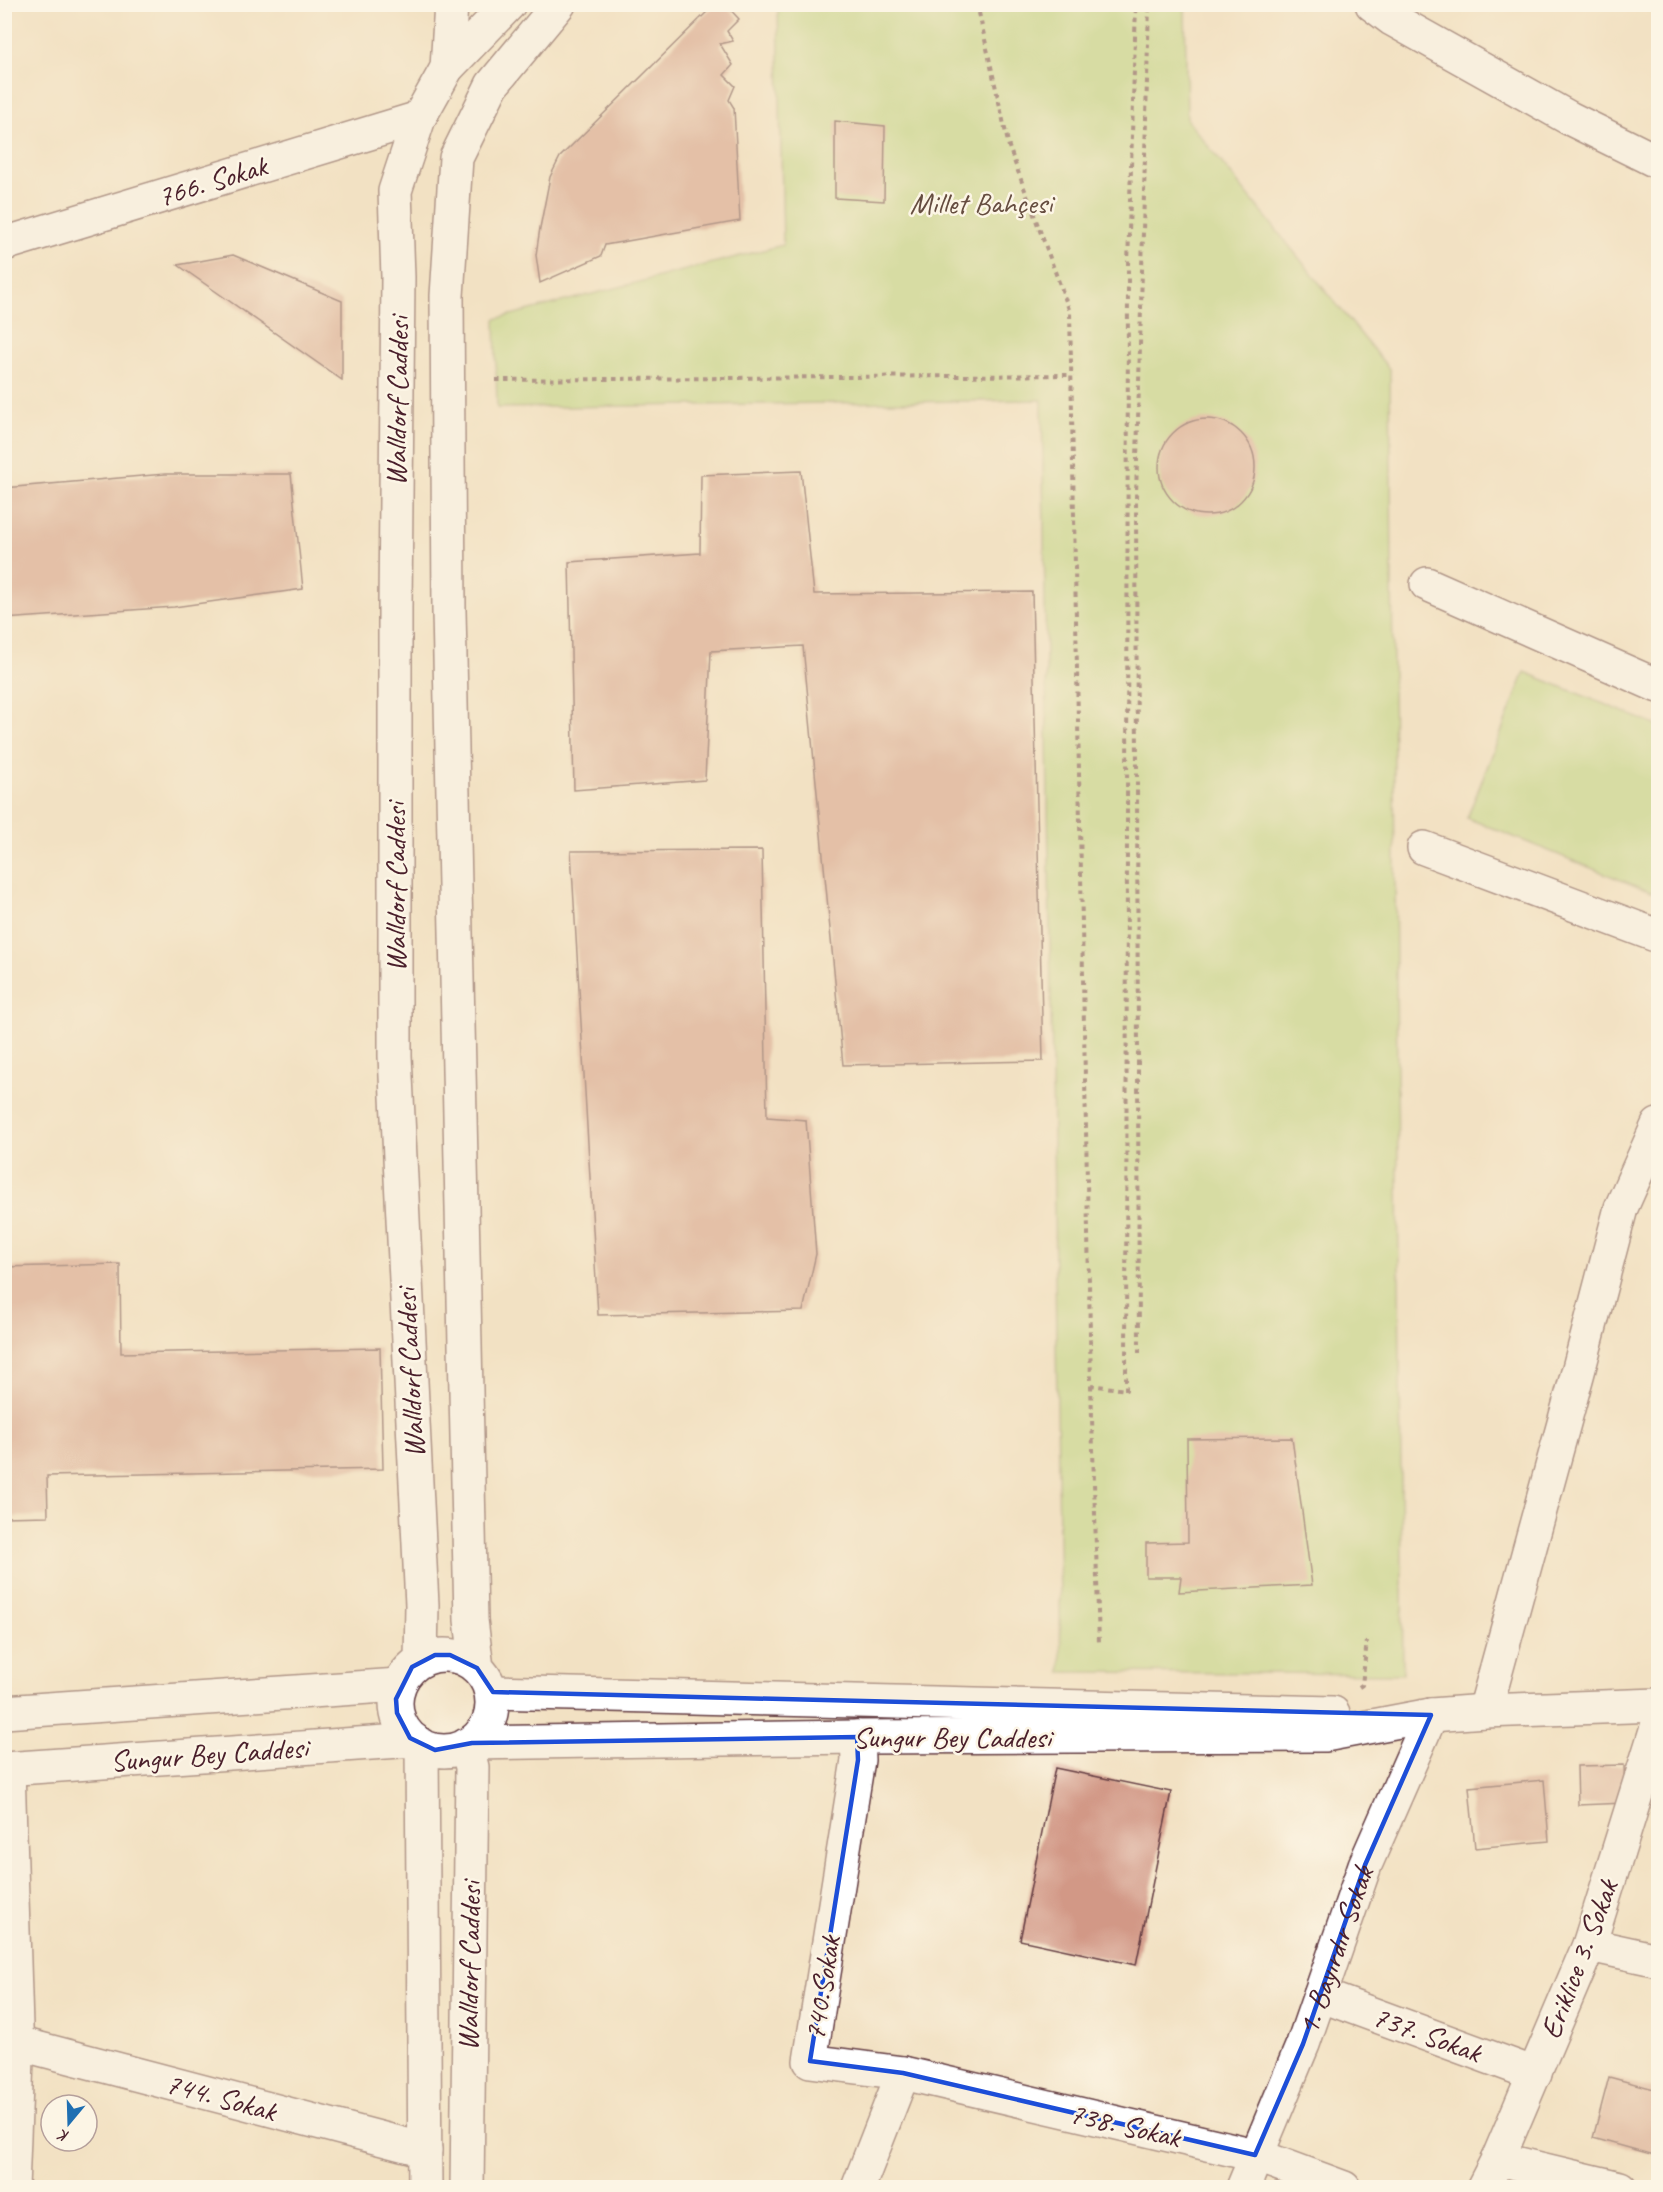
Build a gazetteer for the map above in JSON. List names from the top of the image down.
{
  "streets": {
    "street": [
      "766. Sokak",
      "Walldorf Caddesi",
      "Sungur Bey Caddesi",
      "1. Bayırdır Sokak",
      "Eriklice 3. Sokak",
      "740.Sokak",
      "737. Sokak",
      "744. Sokak",
      "738. Sokak"
    ]
  },
  "crossings": [
    ["766. Sokak", "Walldorf Caddesi"],
    ["Walldorf Caddesi", "Sungur Bey Caddesi"],
    ["Walldorf Caddesi", "744. Sokak"],
    ["Sungur Bey Caddesi", "1. Bayırdır Sokak"],
    ["Sungur Bey Caddesi", "740.Sokak"],
    ["1. Bayırdır Sokak", "737. Sokak"],
    ["1. Bayırdır Sokak", "738. Sokak"],
    ["Eriklice 3. Sokak", "737. Sokak"],
    ["740.Sokak", "738. Sokak"]
  ],
  "parks": ["Millet Bahçesi"],
  "north": "bottom"
}
